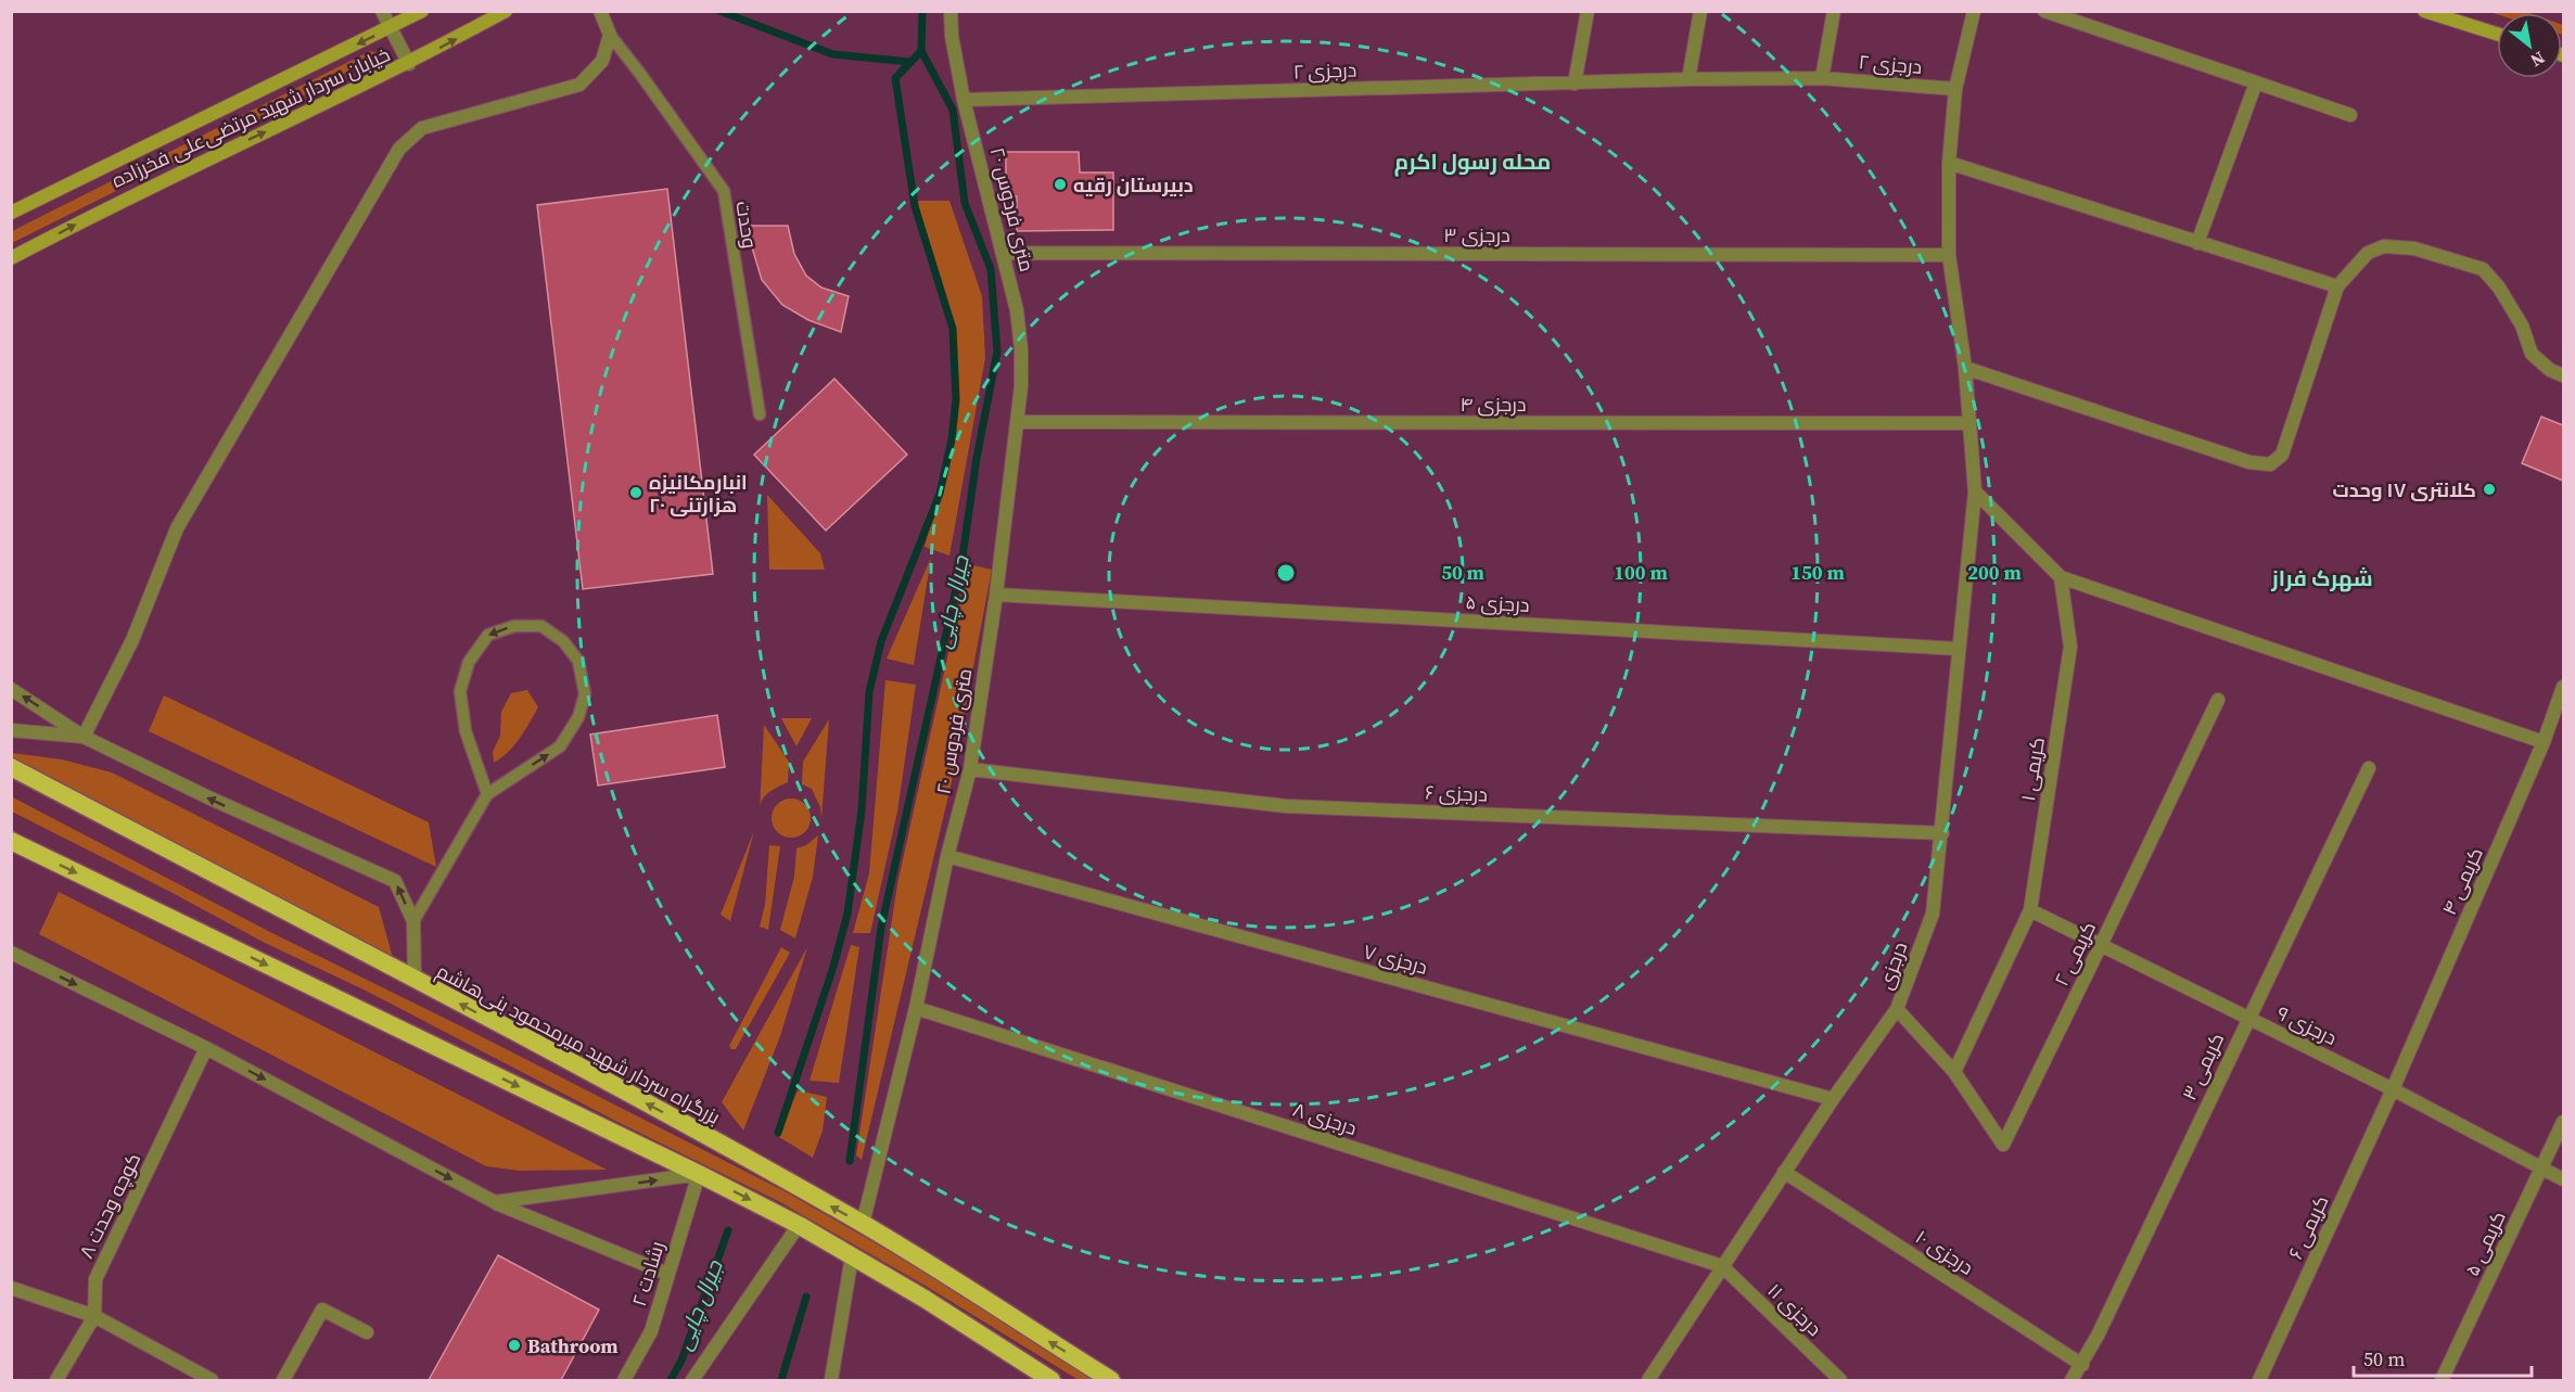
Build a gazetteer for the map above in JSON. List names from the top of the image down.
{
  "streets": {
    "highway": ["بزرگراه سردار شهید میرمحمود بنی‌هاشم"],
    "main road": ["خیابان سردار شهید مرتضی‌علی فخرزاده"],
    "street": [
      "درجزی ۲",
      "۲۰ متری فردوس",
      "درجزی ۳",
      "درجزی ۴",
      "درجزی ۵",
      "کریمی ۱",
      "درجزی ۶",
      "کریمی ۴",
      "کریمی ۲",
      "درجزی ۷",
      "درجزی",
      "درجزی ۹",
      "کریمی ۳",
      "درجزی ۸",
      "کوچه وحدت ۸",
      "کریمی ۶",
      "کریمی ۵",
      "درجزی ۱۰",
      "رشادت ۲",
      "درجزی ۱۱"
    ],
    "lane": ["وحدت"]
  },
  "crossings": [
    ["درجزی ۲", "۲۰ متری فردوس"],
    ["درجزی ۲", "درجزی"],
    ["۲۰ متری فردوس", "درجزی ۳"],
    ["۲۰ متری فردوس", "درجزی ۴"],
    ["۲۰ متری فردوس", "درجزی ۵"],
    ["۲۰ متری فردوس", "درجزی ۶"],
    ["۲۰ متری فردوس", "درجزی ۷"],
    ["۲۰ متری فردوس", "بزرگراه سردار شهید میرمحمود بنی‌هاشم"],
    ["۲۰ متری فردوس", "درجزی ۸"],
    ["درجزی ۳", "درجزی"],
    ["درجزی ۴", "درجزی"],
    ["درجزی ۵", "درجزی"],
    ["کریمی ۱", "کریمی ۲"],
    ["کریمی ۱", "درجزی ۹"],
    ["درجزی ۶", "درجزی"],
    ["کریمی ۴", "درجزی ۹"],
    ["کریمی ۴", "کریمی ۶"],
    ["کریمی ۲", "درجزی ۹"],
    ["درجزی ۷", "درجزی"],
    ["درجزی", "درجزی ۸"],
    ["درجزی", "درجزی ۱۰"],
    ["درجزی", "درجزی ۱۱"],
    ["درجزی ۹", "کریمی ۳"],
    ["درجزی ۹", "کریمی ۶"],
    ["درجزی ۹", "کریمی ۵"],
    ["کریمی ۳", "درجزی ۱۰"],
    ["درجزی ۸", "درجزی ۱۱"]
  ],
  "districts": ["محله رسول اکرم", "شهرک فراز"],
  "water": ["جیرال چایی"],
  "places": [
    "دبیرستان رقیه",
    "کلانتری ۱۷ وحدت",
    "انبارمکانیزه ۲۰ هزارتنی",
    "Bathroom"
  ],
  "scale_bar": "50 m",
  "north": "bottom right",
  "rings": [
    "50 m",
    "100 m",
    "150 m",
    "200 m"
  ]
}
